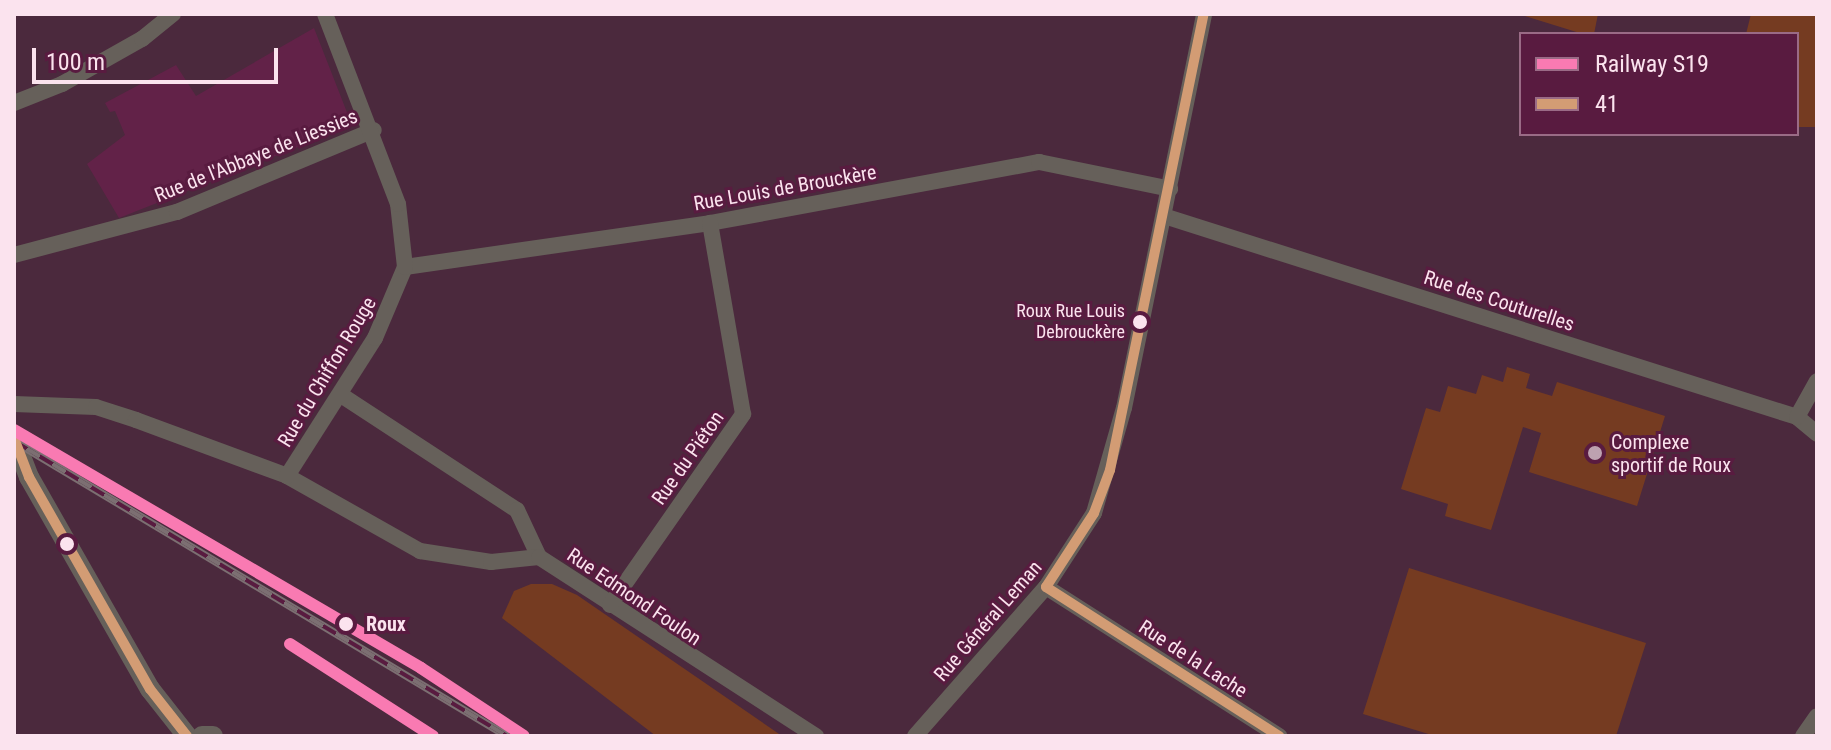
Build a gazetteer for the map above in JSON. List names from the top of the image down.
{
  "streets": {
    "street": [
      "Rue de l'Abbaye de Liessies",
      "Rue Louis de Brouckère",
      "Rue des Couturelles",
      "Rue du Chiffon Rouge",
      "Rue du Piéton",
      "Rue Edmond Foulon",
      "Rue Général Leman",
      "Rue de la Lache"
    ]
  },
  "crossings": [
    ["Rue de l'Abbaye de Liessies", "Rue du Chiffon Rouge"],
    ["Rue Louis de Brouckère", "Rue du Chiffon Rouge"],
    ["Rue Louis de Brouckère", "Rue du Piéton"],
    ["Rue Louis de Brouckère", "Rue Général Leman"],
    ["Rue des Couturelles", "Rue Général Leman"],
    ["Rue du Chiffon Rouge", "Rue Edmond Foulon"],
    ["Rue du Piéton", "Rue Edmond Foulon"],
    ["Rue Général Leman", "Rue de la Lache"]
  ],
  "places": ["Roux Rue Louis Debrouckère", "Complexe sportif de Roux", "Roux"],
  "lines": ["transit line 41", "rail line S19"],
  "legend": ["Railway S19", "41"],
  "scale_bar": "100 m"
}
